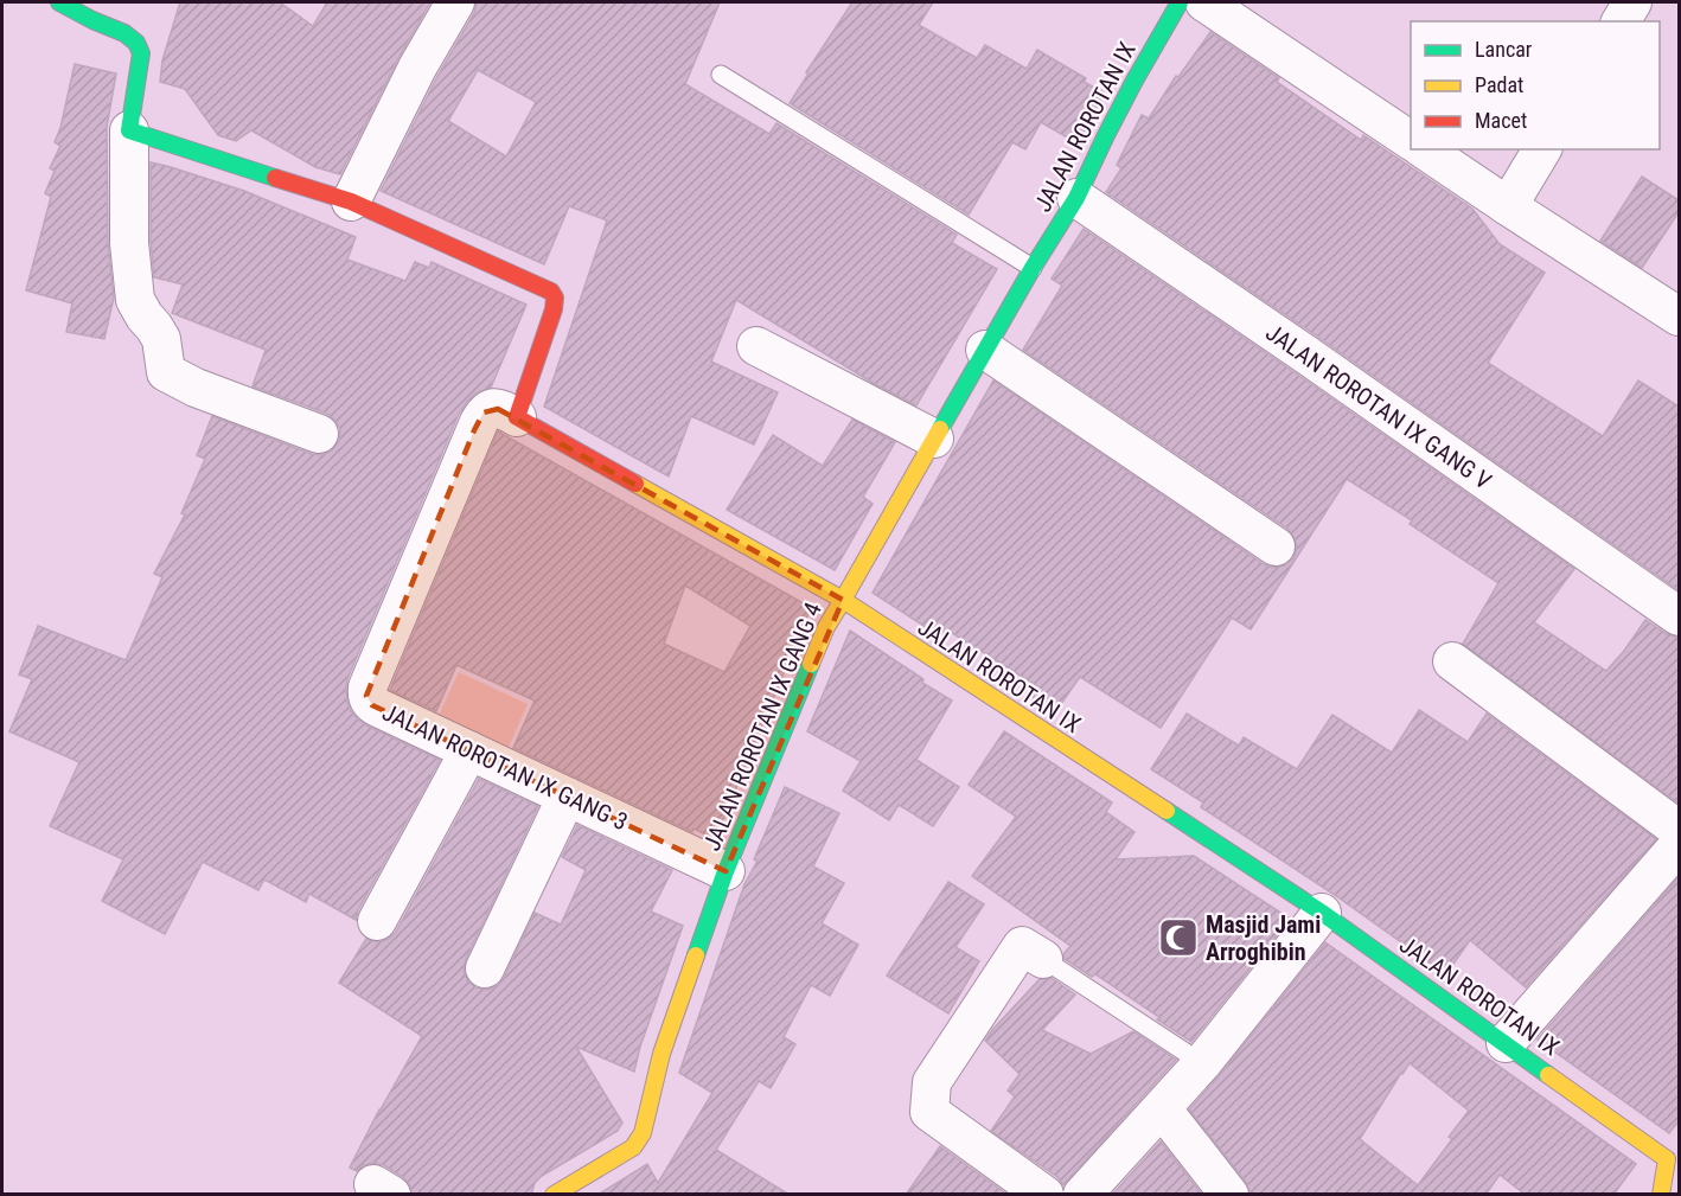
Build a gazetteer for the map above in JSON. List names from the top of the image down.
{
  "streets": {
    "street": [
      "JALAN ROROTAN IX",
      "JALAN ROROTAN IX GANG V",
      "JALAN ROROTAN IX GANG 4",
      "JALAN ROROTAN IX GANG 3"
    ]
  },
  "crossings": [
    ["JALAN ROROTAN IX", "JALAN ROROTAN IX GANG V"],
    ["JALAN ROROTAN IX", "JALAN ROROTAN IX GANG 4"],
    ["JALAN ROROTAN IX GANG 4", "JALAN ROROTAN IX GANG 3"]
  ],
  "places": {
    "mosque": ["Masjid Jami Arroghibin"]
  },
  "legend": ["Lancar", "Padat", "Macet"]
}
